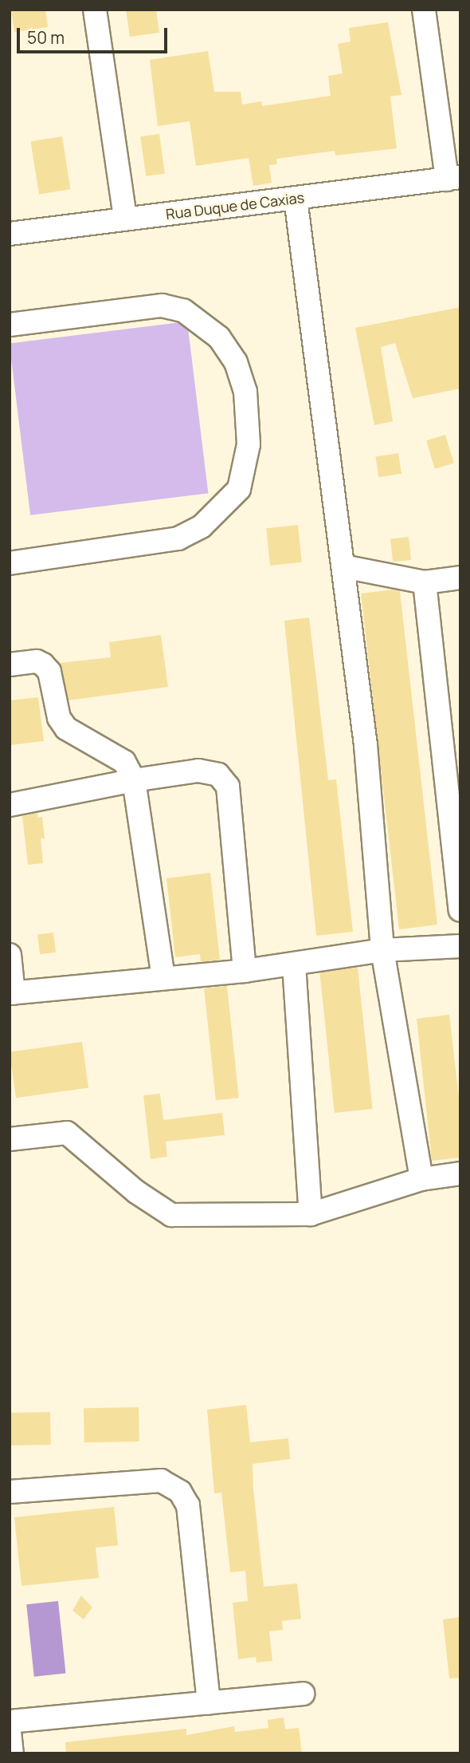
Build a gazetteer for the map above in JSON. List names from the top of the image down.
{
  "streets": {
    "street": ["Rua Duque de Caxias"]
  },
  "scale_bar": "50 m"
}
